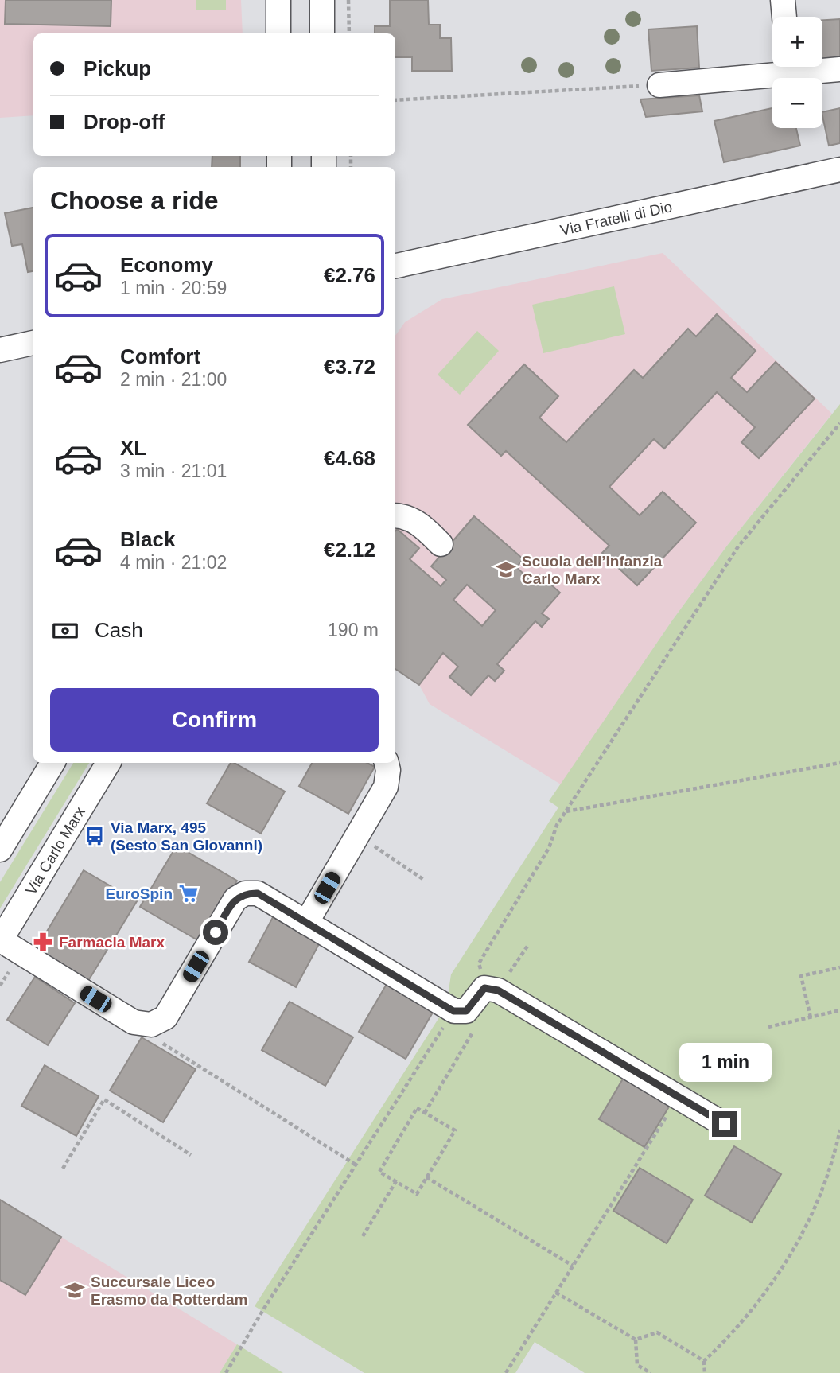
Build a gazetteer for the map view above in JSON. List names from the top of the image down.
{
  "streets": {
    "street": ["Via Fratelli di Dio", "Via Carlo Marx"]
  },
  "places": {
    "school or university": ["Scuola dell’Infanzia Carlo Marx", "Succursale Liceo Erasmo da Rotterdam"],
    "bus stop": ["Via Marx, 495 (Sesto San Giovanni)"],
    "supermarket": ["EuroSpin"],
    "pharmacy": ["Farmacia Marx"]
  },
  "page": {
    "map_buttons": ["+", "−"],
    "banner": ["Pickup", "Drop-off"],
    "heading": "Choose a ride",
    "list": [
      {
        "name": "Economy",
        "note": "1 min · 20:59",
        "value": "€2.76"
      },
      {
        "name": "Comfort",
        "note": "2 min · 21:00",
        "value": "€3.72"
      },
      {
        "name": "XL",
        "note": "3 min · 21:01",
        "value": "€4.68"
      },
      {
        "name": "Black",
        "note": "4 min · 21:02",
        "value": "€2.12"
      }
    ],
    "pay": ["Cash", "190 m"],
    "buttons": "Confirm",
    "bubble": "1 min"
  }
}
